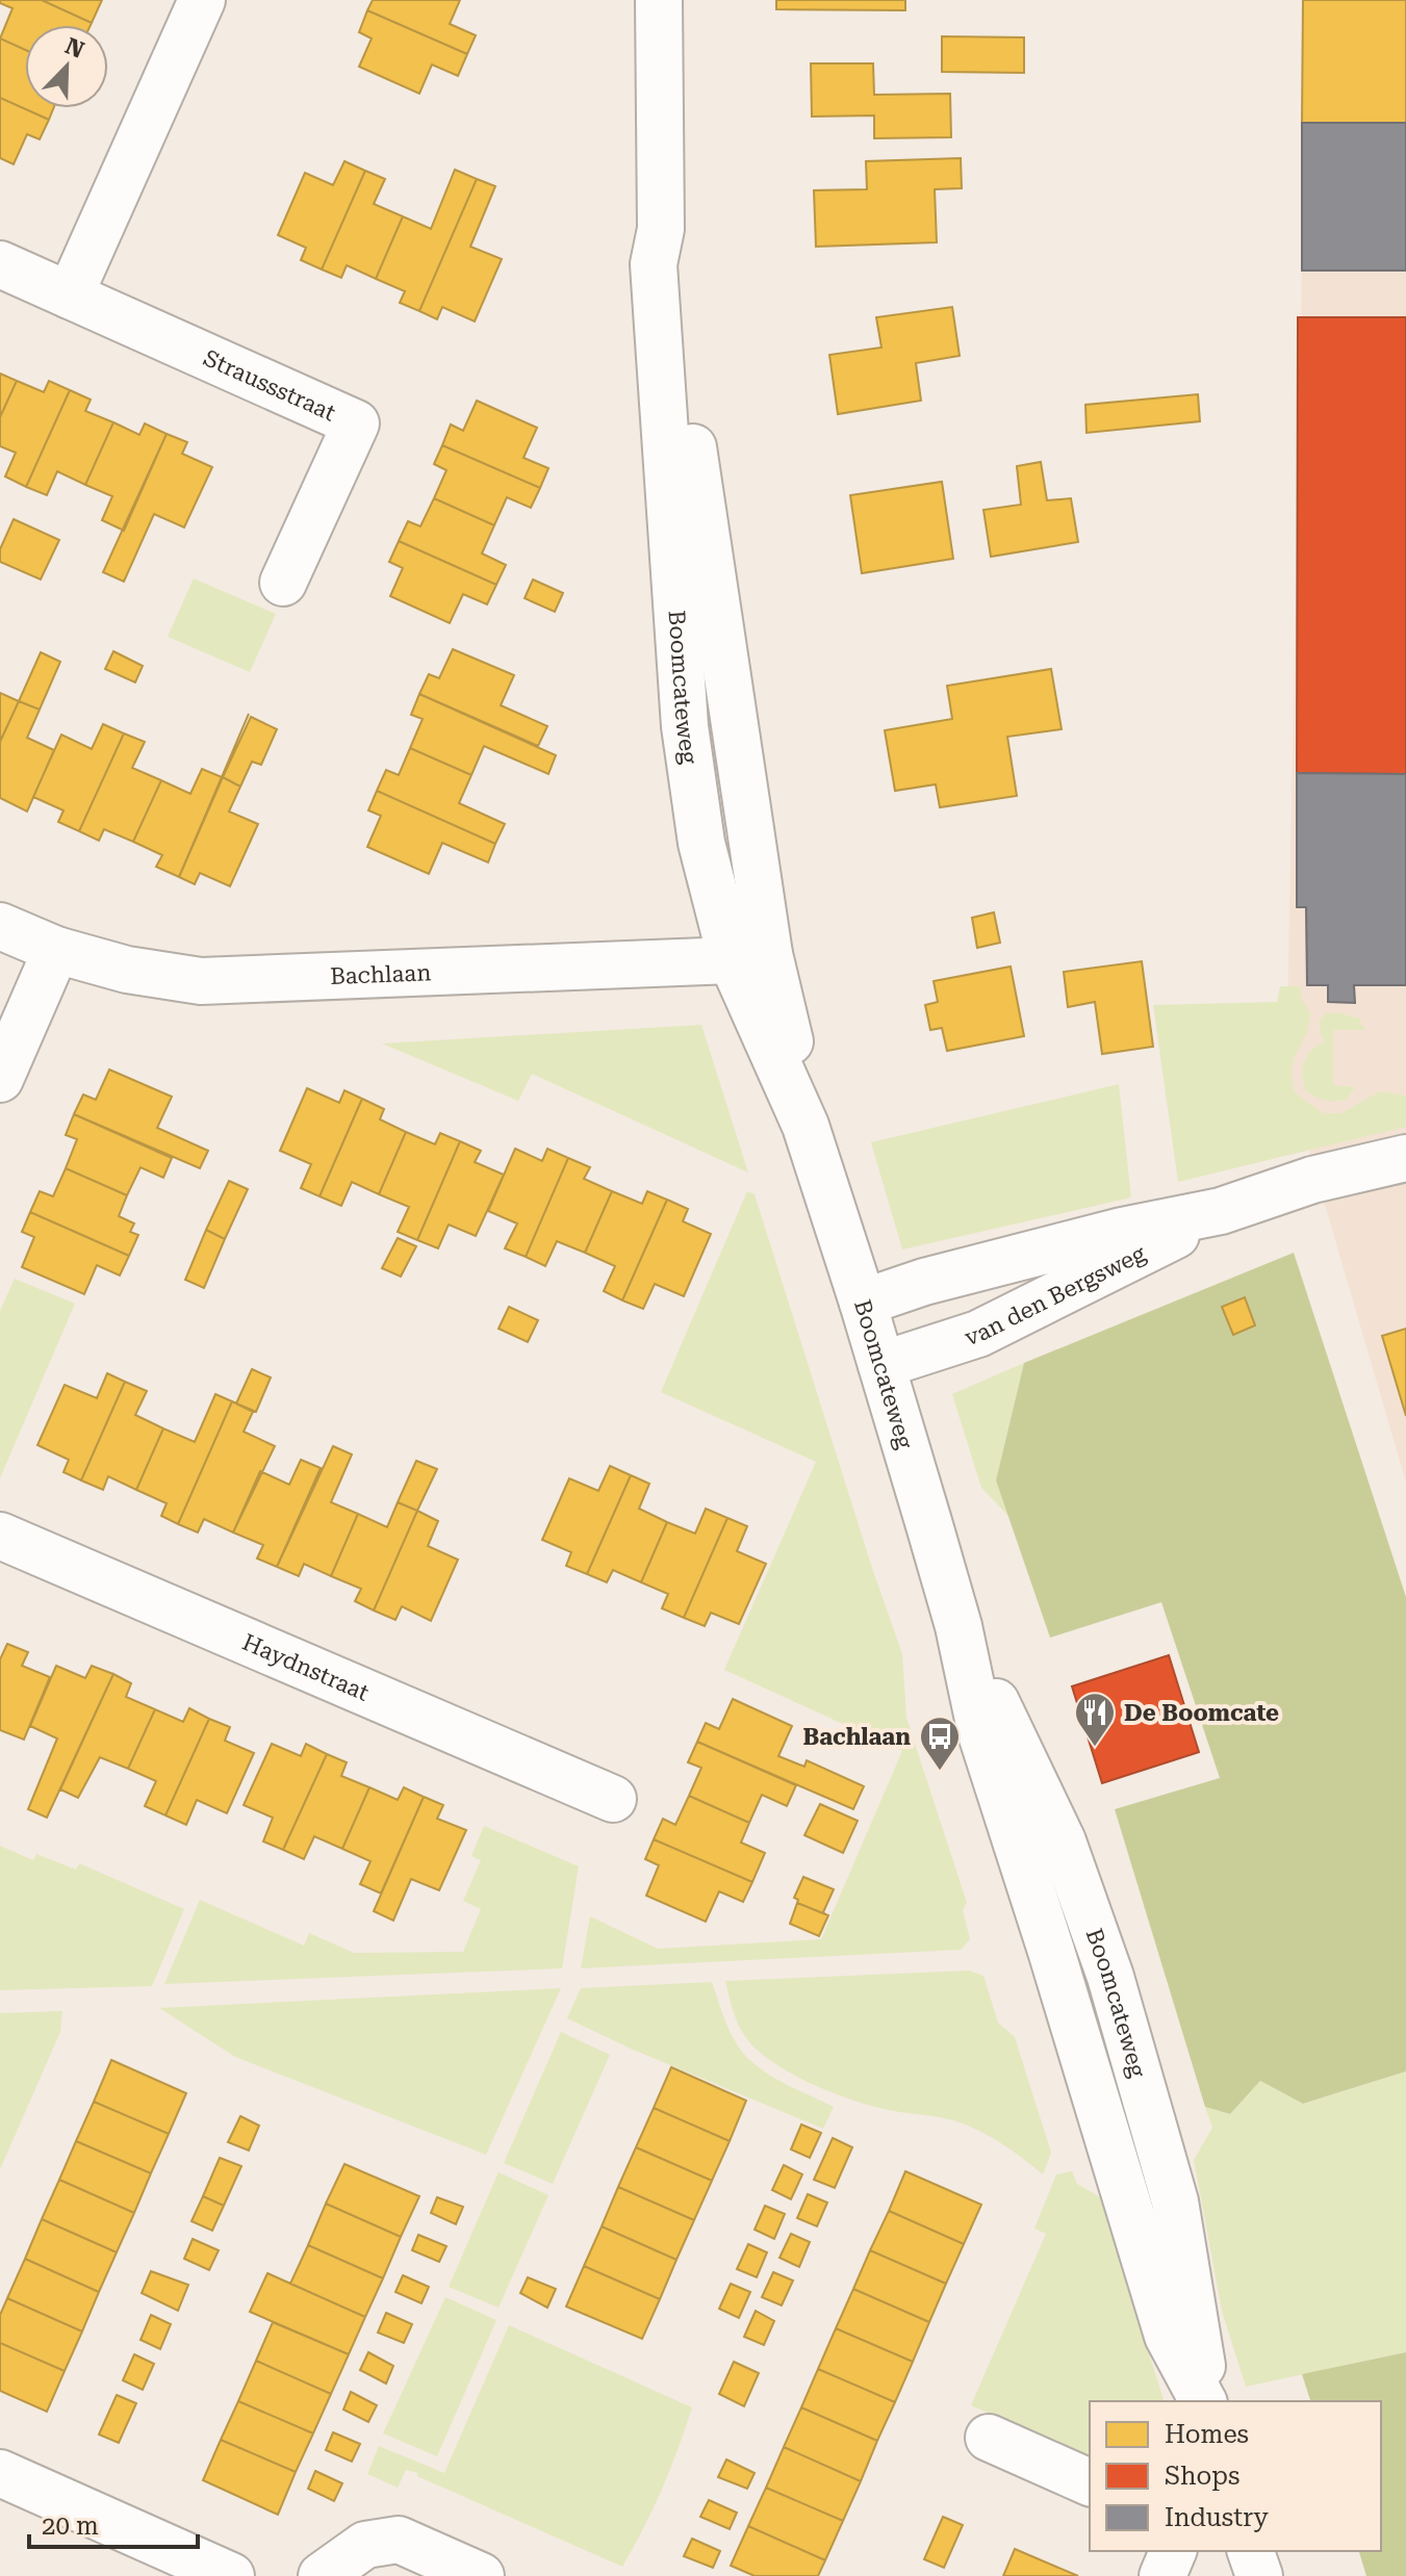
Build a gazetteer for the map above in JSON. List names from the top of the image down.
{
  "streets": {
    "street": [
      "Straussstraat",
      "Boomcateweg",
      "Bachlaan",
      "van den Bergsweg",
      "Haydnstraat"
    ]
  },
  "crossings": [
    ["Boomcateweg", "Bachlaan"],
    ["Boomcateweg", "van den Bergsweg"]
  ],
  "places": {
    "restaurant": ["De Boomcate"],
    "bus stop": ["Bachlaan"]
  },
  "legend": ["Homes", "Shops", "Industry"],
  "scale_bar": "20 m",
  "north": "top right"
}
